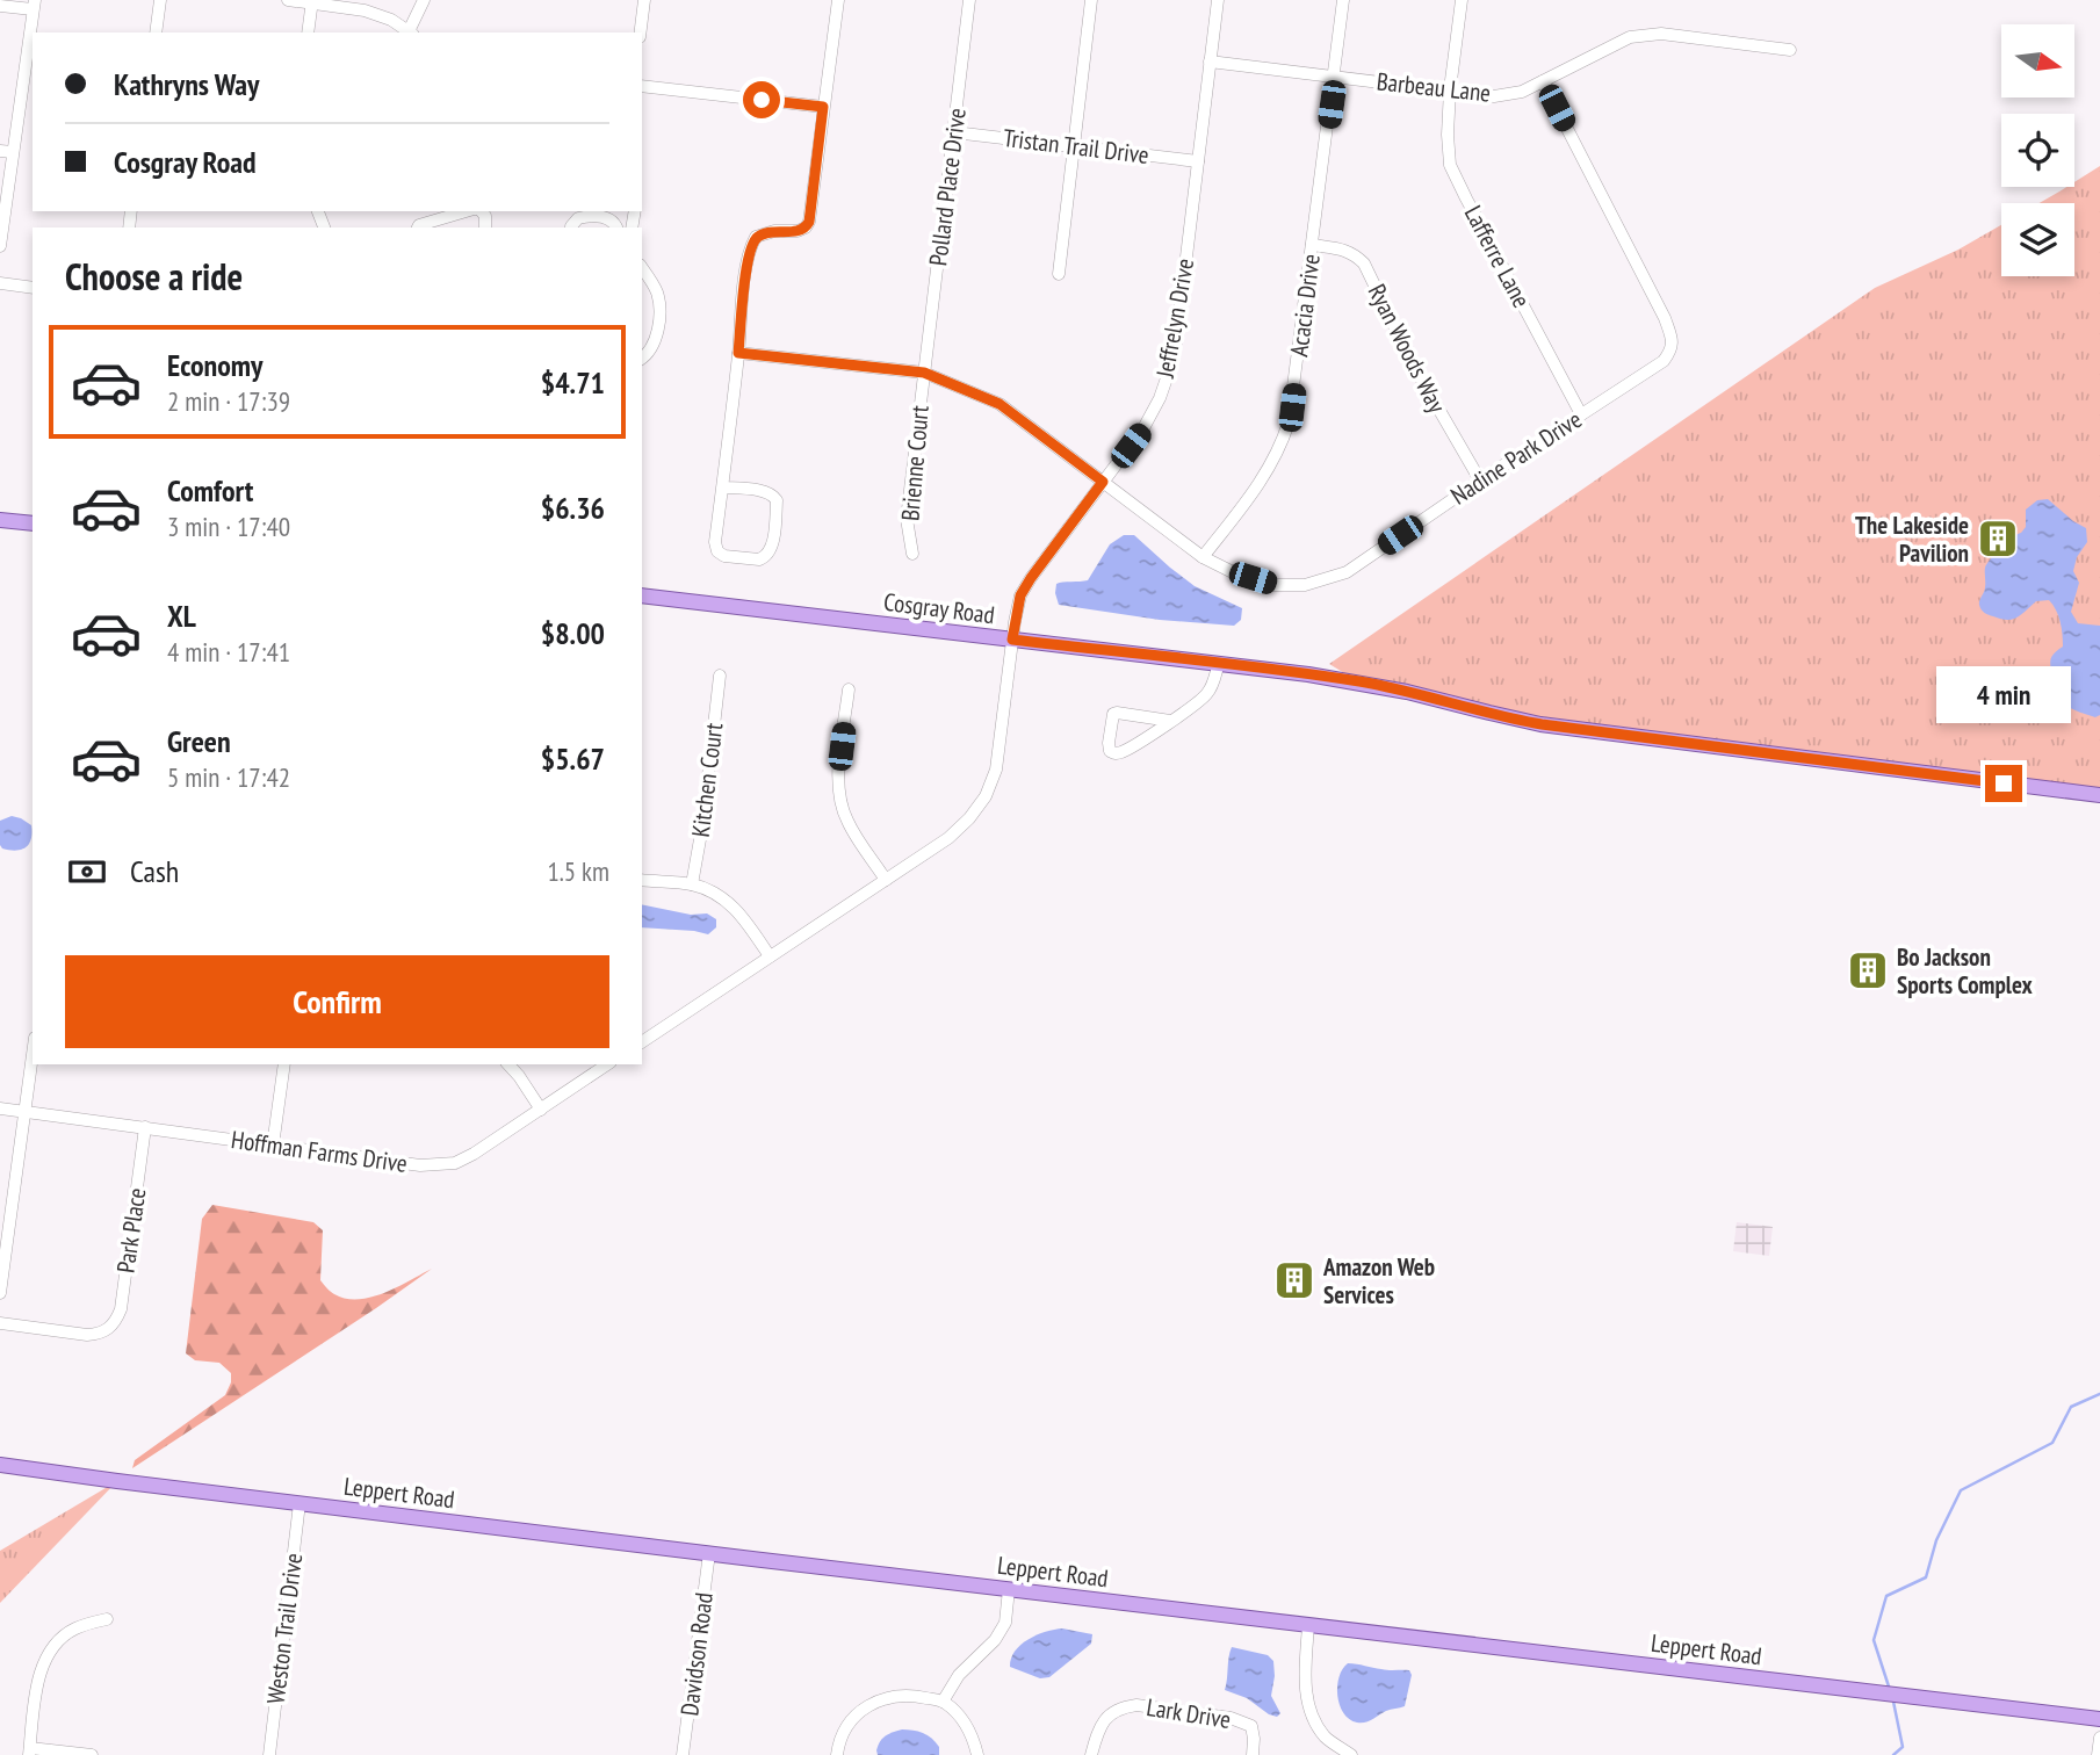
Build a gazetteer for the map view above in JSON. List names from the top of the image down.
{
  "streets": {
    "main road": ["Cosgray Road", "Leppert Road"],
    "street": [
      "Barbeau Lane",
      "Tristan Trail Drive",
      "Pollard Place Drive",
      "Lafferre Lane",
      "Acacia Drive",
      "Jeffrelyn Drive",
      "Ryan Woods Way",
      "Nadine Park Drive",
      "Brienne Court",
      "Kitchen Court",
      "Hoffman Farms Drive",
      "Park Place",
      "Weston Trail Drive",
      "Davidson Road",
      "Lark Drive"
    ]
  },
  "crossings": [
    ["Barbeau Lane", "Lafferre Lane"],
    ["Barbeau Lane", "Acacia Drive"],
    ["Barbeau Lane", "Jeffrelyn Drive"],
    ["Barbeau Lane", "Nadine Park Drive"],
    ["Tristan Trail Drive", "Pollard Place Drive"],
    ["Tristan Trail Drive", "Jeffrelyn Drive"],
    ["Pollard Place Drive", "Nadine Park Drive"],
    ["Pollard Place Drive", "Brienne Court"],
    ["Lafferre Lane", "Nadine Park Drive"],
    ["Acacia Drive", "Ryan Woods Way"],
    ["Acacia Drive", "Nadine Park Drive"],
    ["Jeffrelyn Drive", "Nadine Park Drive"],
    ["Jeffrelyn Drive", "Cosgray Road"],
    ["Ryan Woods Way", "Nadine Park Drive"],
    ["Nadine Park Drive", "Brienne Court"],
    ["Hoffman Farms Drive", "Park Place"],
    ["Leppert Road", "Weston Trail Drive"],
    ["Leppert Road", "Davidson Road"]
  ],
  "places": {
    "building": ["The Lakeside Pavilion", "Bo Jackson Sports Complex", "Amazon Web Services"]
  },
  "north": "right",
  "page": {
    "banner": ["Kathryns Way", "Cosgray Road"],
    "heading": "Choose a ride",
    "list": [
      {
        "name": "Economy",
        "note": "2 min · 17:39",
        "value": "$4.71"
      },
      {
        "name": "Comfort",
        "note": "3 min · 17:40",
        "value": "$6.36"
      },
      {
        "name": "XL",
        "note": "4 min · 17:41",
        "value": "$8.00"
      },
      {
        "name": "Green",
        "note": "5 min · 17:42",
        "value": "$5.67"
      }
    ],
    "bubble": "4 min",
    "pay": ["Cash", "1.5 km"],
    "buttons": "Confirm"
  }
}
